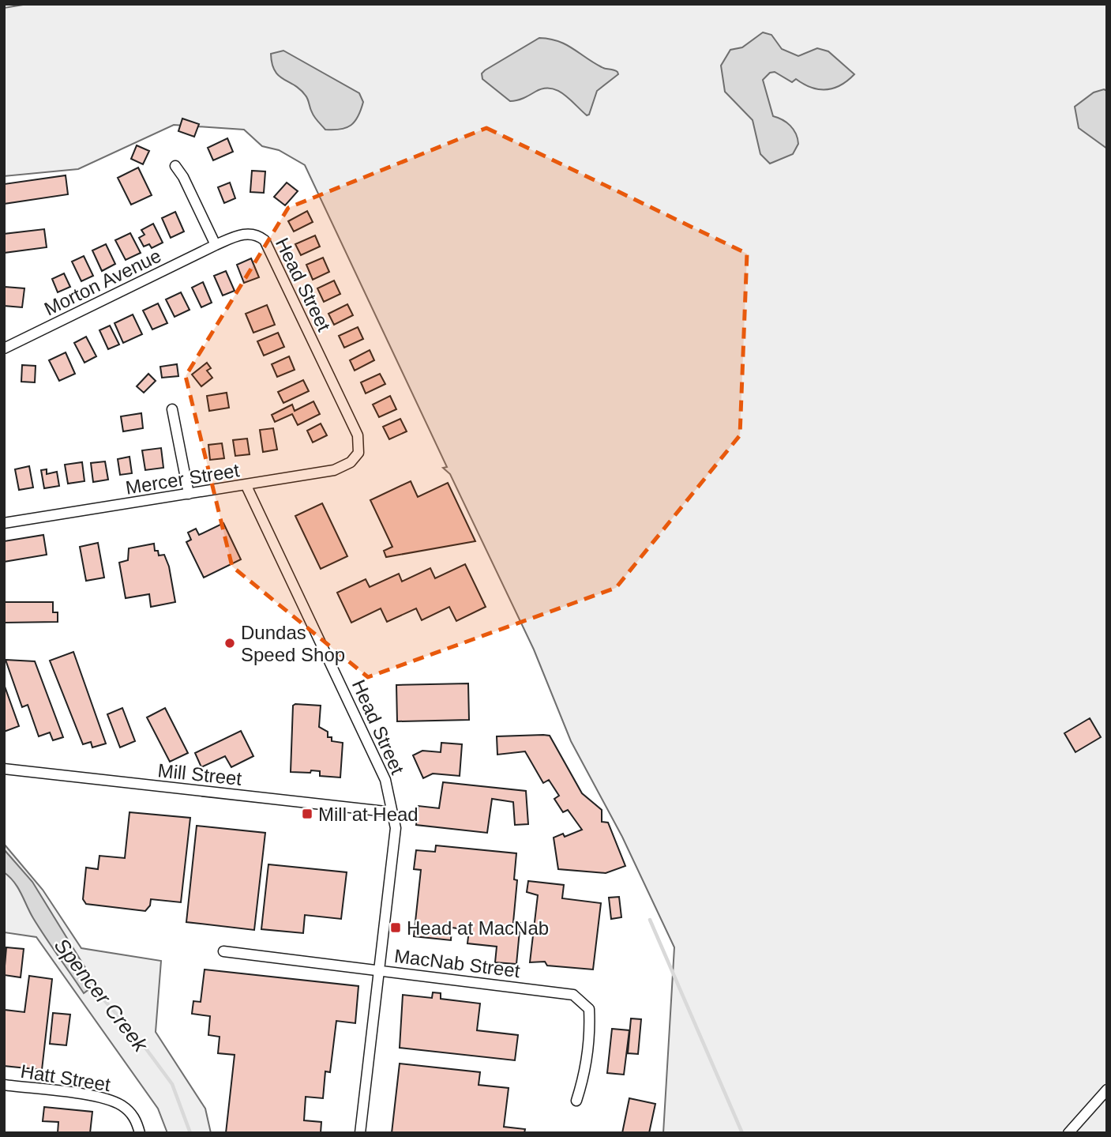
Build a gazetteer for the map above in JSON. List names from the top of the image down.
{
  "streets": {
    "street": [
      "Morton Avenue",
      "Head Street",
      "Mercer Street",
      "Mill Street",
      "MacNab Street",
      "Hatt Street"
    ]
  },
  "crossings": [
    ["Morton Avenue", "Head Street"],
    ["Head Street", "Mercer Street"],
    ["Head Street", "Mill Street"],
    ["Head Street", "MacNab Street"]
  ],
  "water": ["Spencer Creek"],
  "places": {
    "other": ["Dundas Speed Shop"],
    "transit": ["Mill at Head", "Head at MacNab"]
  }
}
